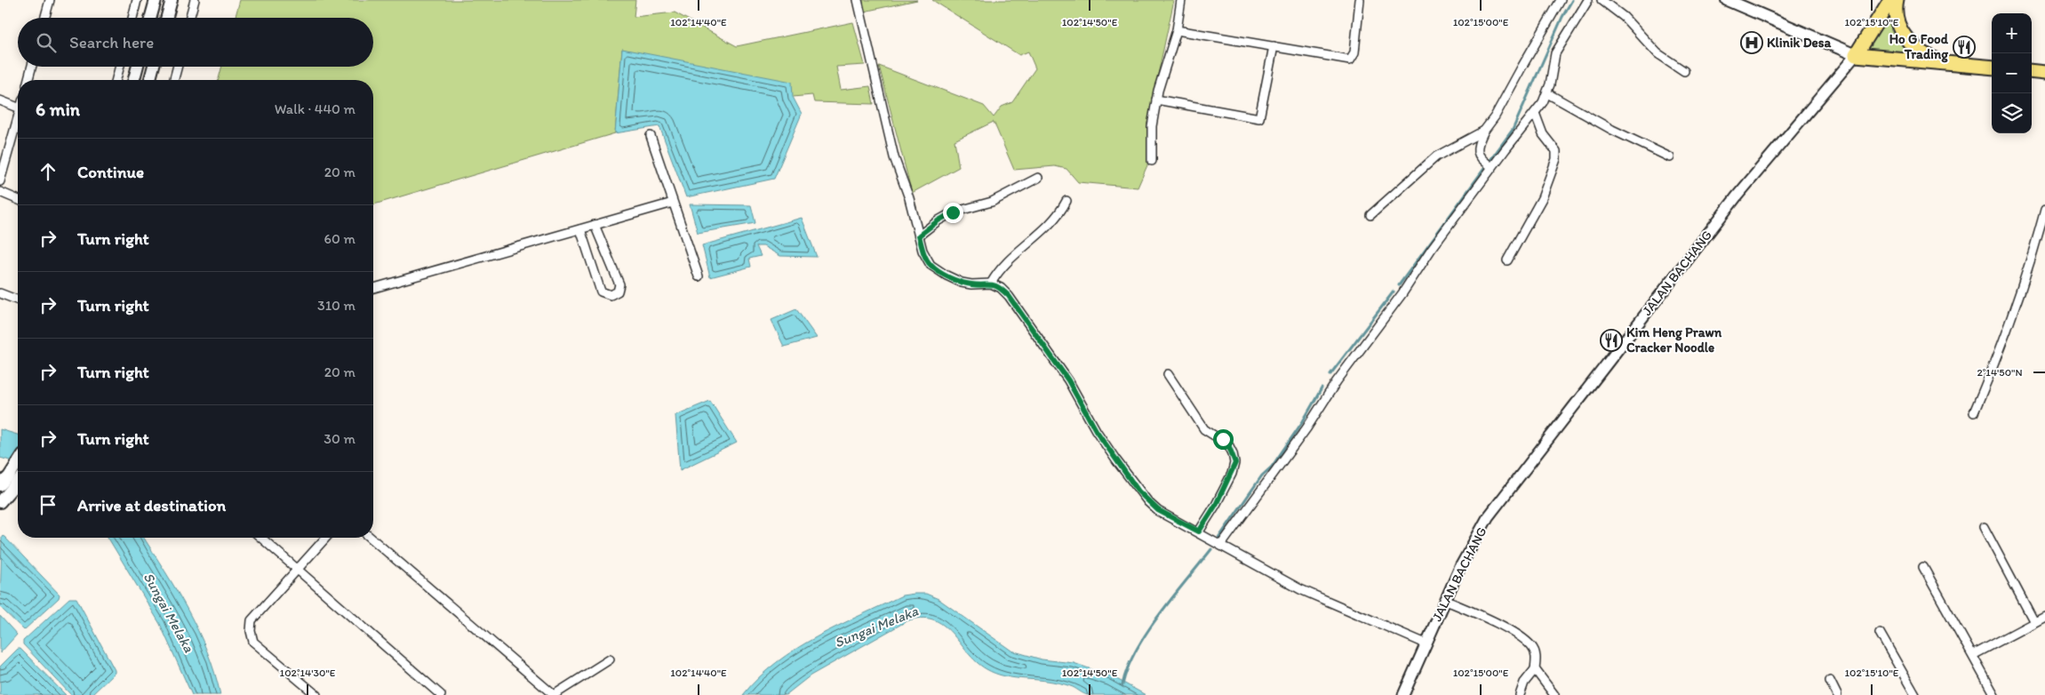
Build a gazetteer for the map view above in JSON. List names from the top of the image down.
{
  "streets": {
    "main road": ["JALAN BACHANG"]
  },
  "water": ["Sungai Melaka"],
  "places": {
    "hospital": ["Klinik Desa"],
    "restaurant": ["Ho G Food Trading", "Kim Heng Prawn Cracker Noodle"]
  },
  "page": {
    "map_buttons": ["+", "−"],
    "search": "Search here",
    "heading": ["6 min", "Walk · 440 m"],
    "list": [
      ["Continue", "20 m"],
      ["Turn right", "60 m"],
      ["Turn right", "310 m"],
      ["Turn right", "20 m"],
      ["Turn right", "30 m"],
      "Arrive at destination"
    ]
  },
  "coordinates": [
    "102°14'40\"E",
    "102°14'50\"E",
    "102°15'00\"E",
    "102°15'10\"E",
    "2°14'50\"N",
    "102°14'30\"E"
  ]
}
